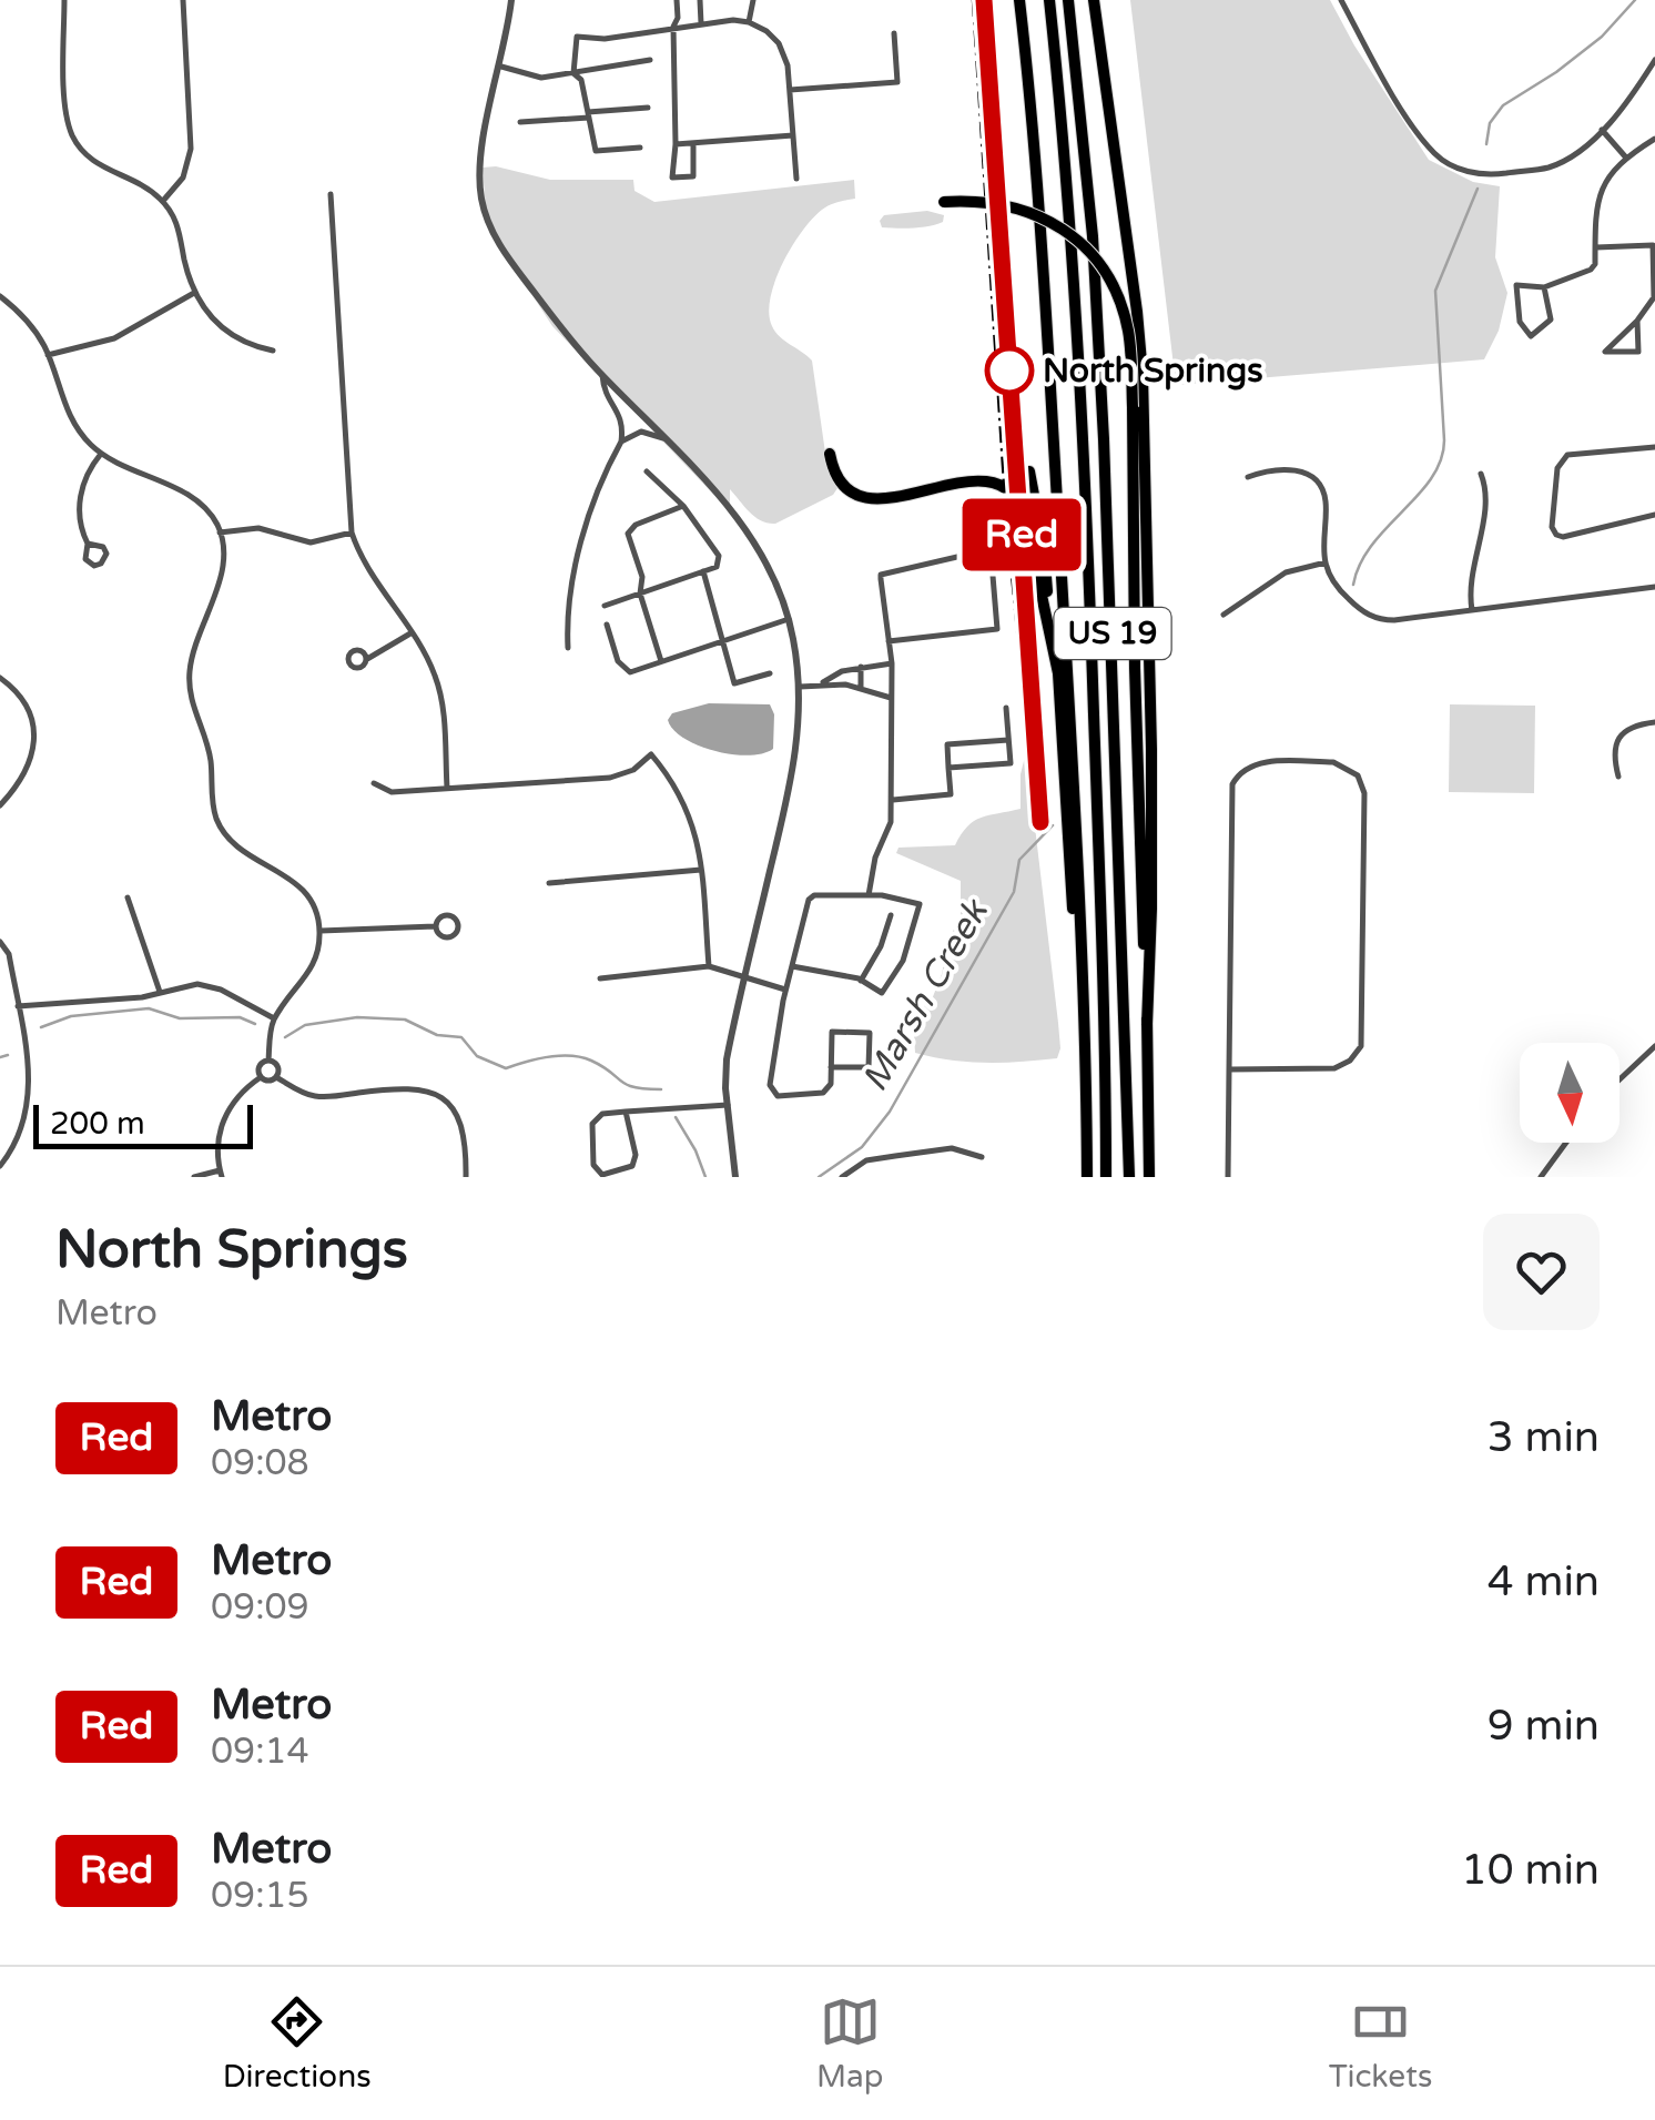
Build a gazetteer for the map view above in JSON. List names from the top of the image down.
{
  "streets": {
    "highway": ["US 19"]
  },
  "water": ["Marsh Creek"],
  "places": ["North Springs"],
  "lines": ["metro line Red"],
  "scale_bar": "200 m",
  "north": "bottom",
  "page": {
    "on_map": "Red",
    "scale": "200 m",
    "heading": ["North Springs", "Metro"],
    "list": [
      {
        "mark": "Red",
        "name": "Metro",
        "note": "09:08",
        "value": "3 min"
      },
      {
        "mark": "Red",
        "name": "Metro",
        "note": "09:09",
        "value": "4 min"
      },
      {
        "mark": "Red",
        "name": "Metro",
        "note": "09:14",
        "value": "9 min"
      },
      {
        "mark": "Red",
        "name": "Metro",
        "note": "09:15",
        "value": "10 min"
      }
    ],
    "tabs": ["Directions", "Map", "Tickets"]
  }
}
